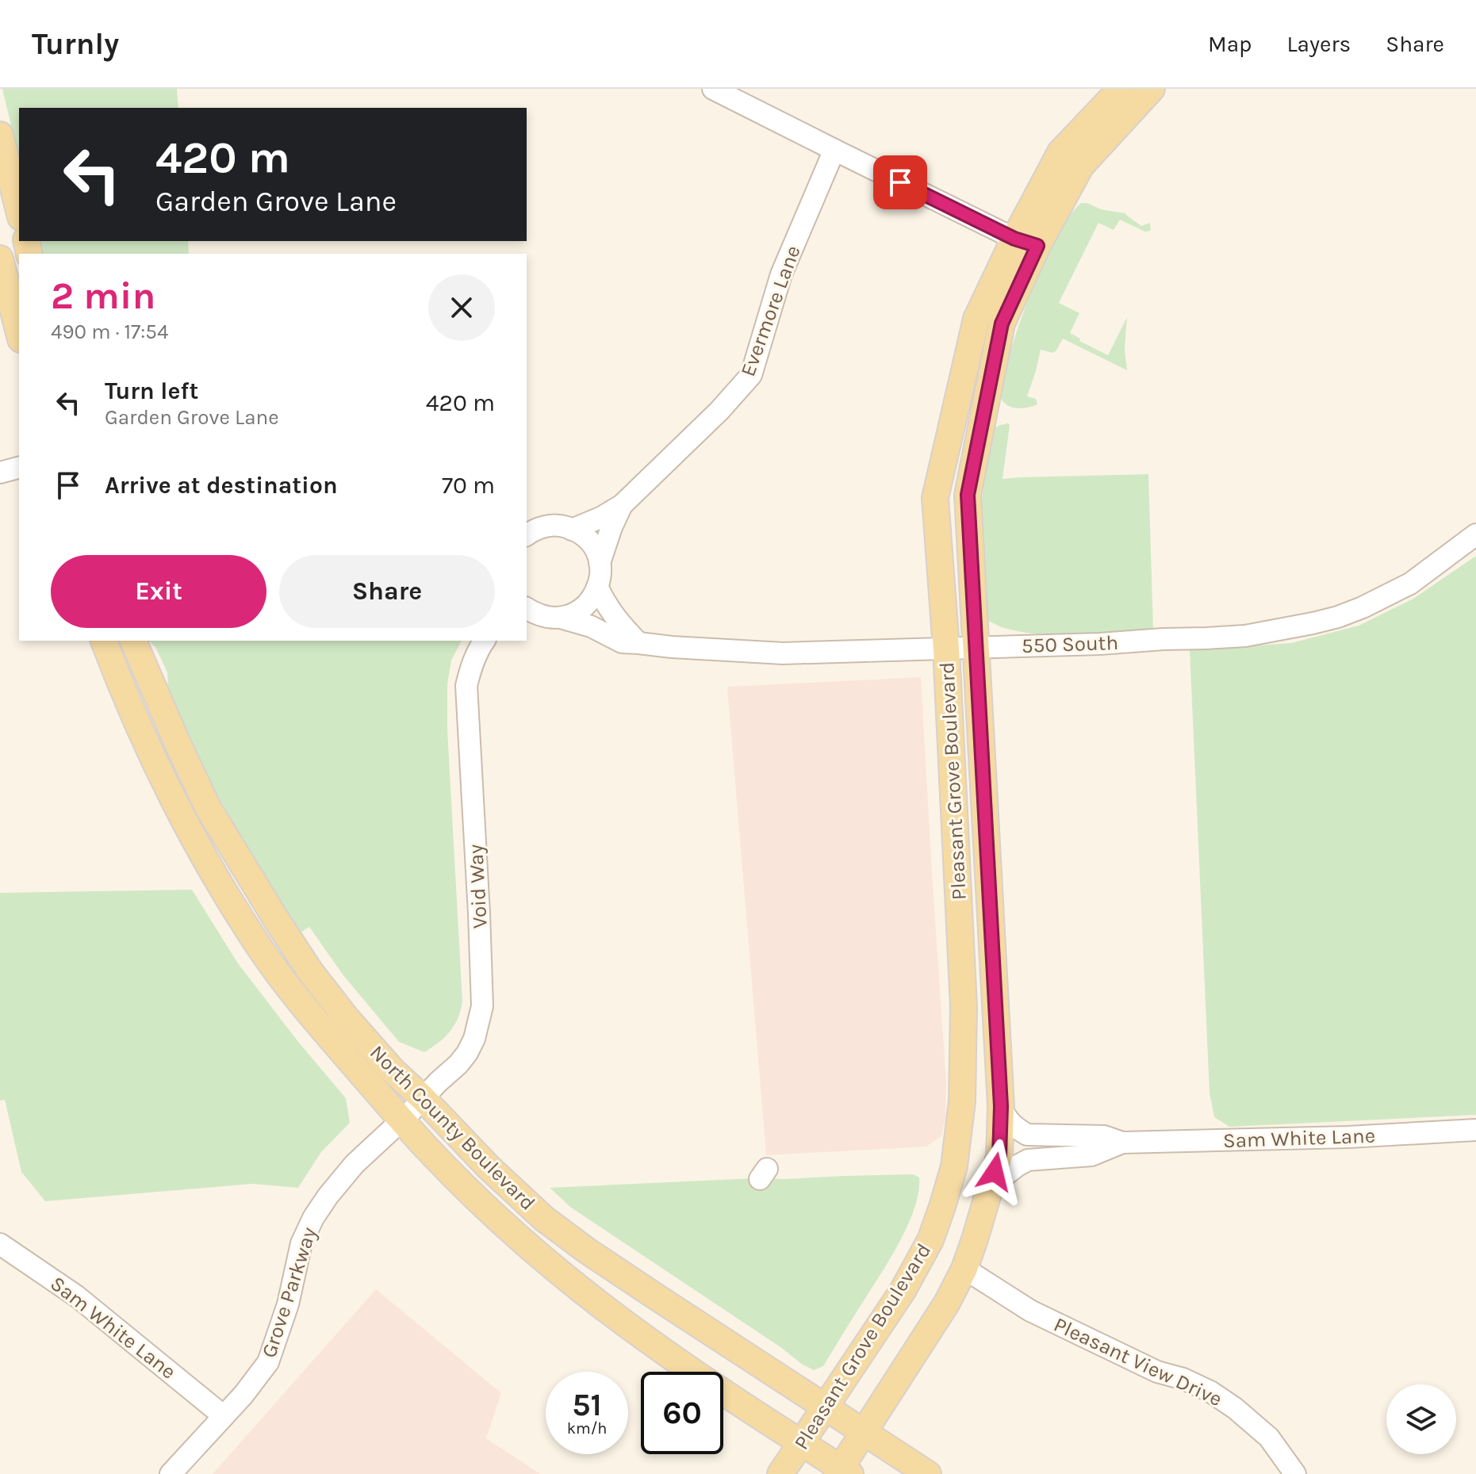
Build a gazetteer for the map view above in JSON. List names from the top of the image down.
{
  "streets": {
    "main road": ["Pleasant Grove Boulevard", "North County Boulevard"],
    "street": [
      "Evermore Lane",
      "550 South",
      "Void Way",
      "Sam White Lane",
      "Grove Parkway",
      "Pleasant View Drive"
    ]
  },
  "crossings": [
    ["550 South", "Pleasant Grove Boulevard"],
    ["Pleasant Grove Boulevard", "North County Boulevard"],
    ["Pleasant Grove Boulevard", "Sam White Lane"],
    ["Pleasant Grove Boulevard", "Pleasant View Drive"],
    ["Void Way", "North County Boulevard"],
    ["Void Way", "Grove Parkway"],
    ["North County Boulevard", "Grove Parkway"],
    ["Sam White Lane", "Grove Parkway"]
  ],
  "page": {
    "header": "Turnly",
    "nav": ["Map", "Layers", "Share"],
    "turn": ["420 m", "Garden Grove Lane"],
    "heading": ["2 min", "490 m · 17:54"],
    "list": [
      {
        "name": "Turn left",
        "note": "Garden Grove Lane",
        "value": "420 m"
      },
      {
        "name": "Arrive at destination",
        "value": "70 m"
      }
    ],
    "buttons": ["Exit", "Share"],
    "speed": "51 km/h",
    "limit": "60"
  }
}
